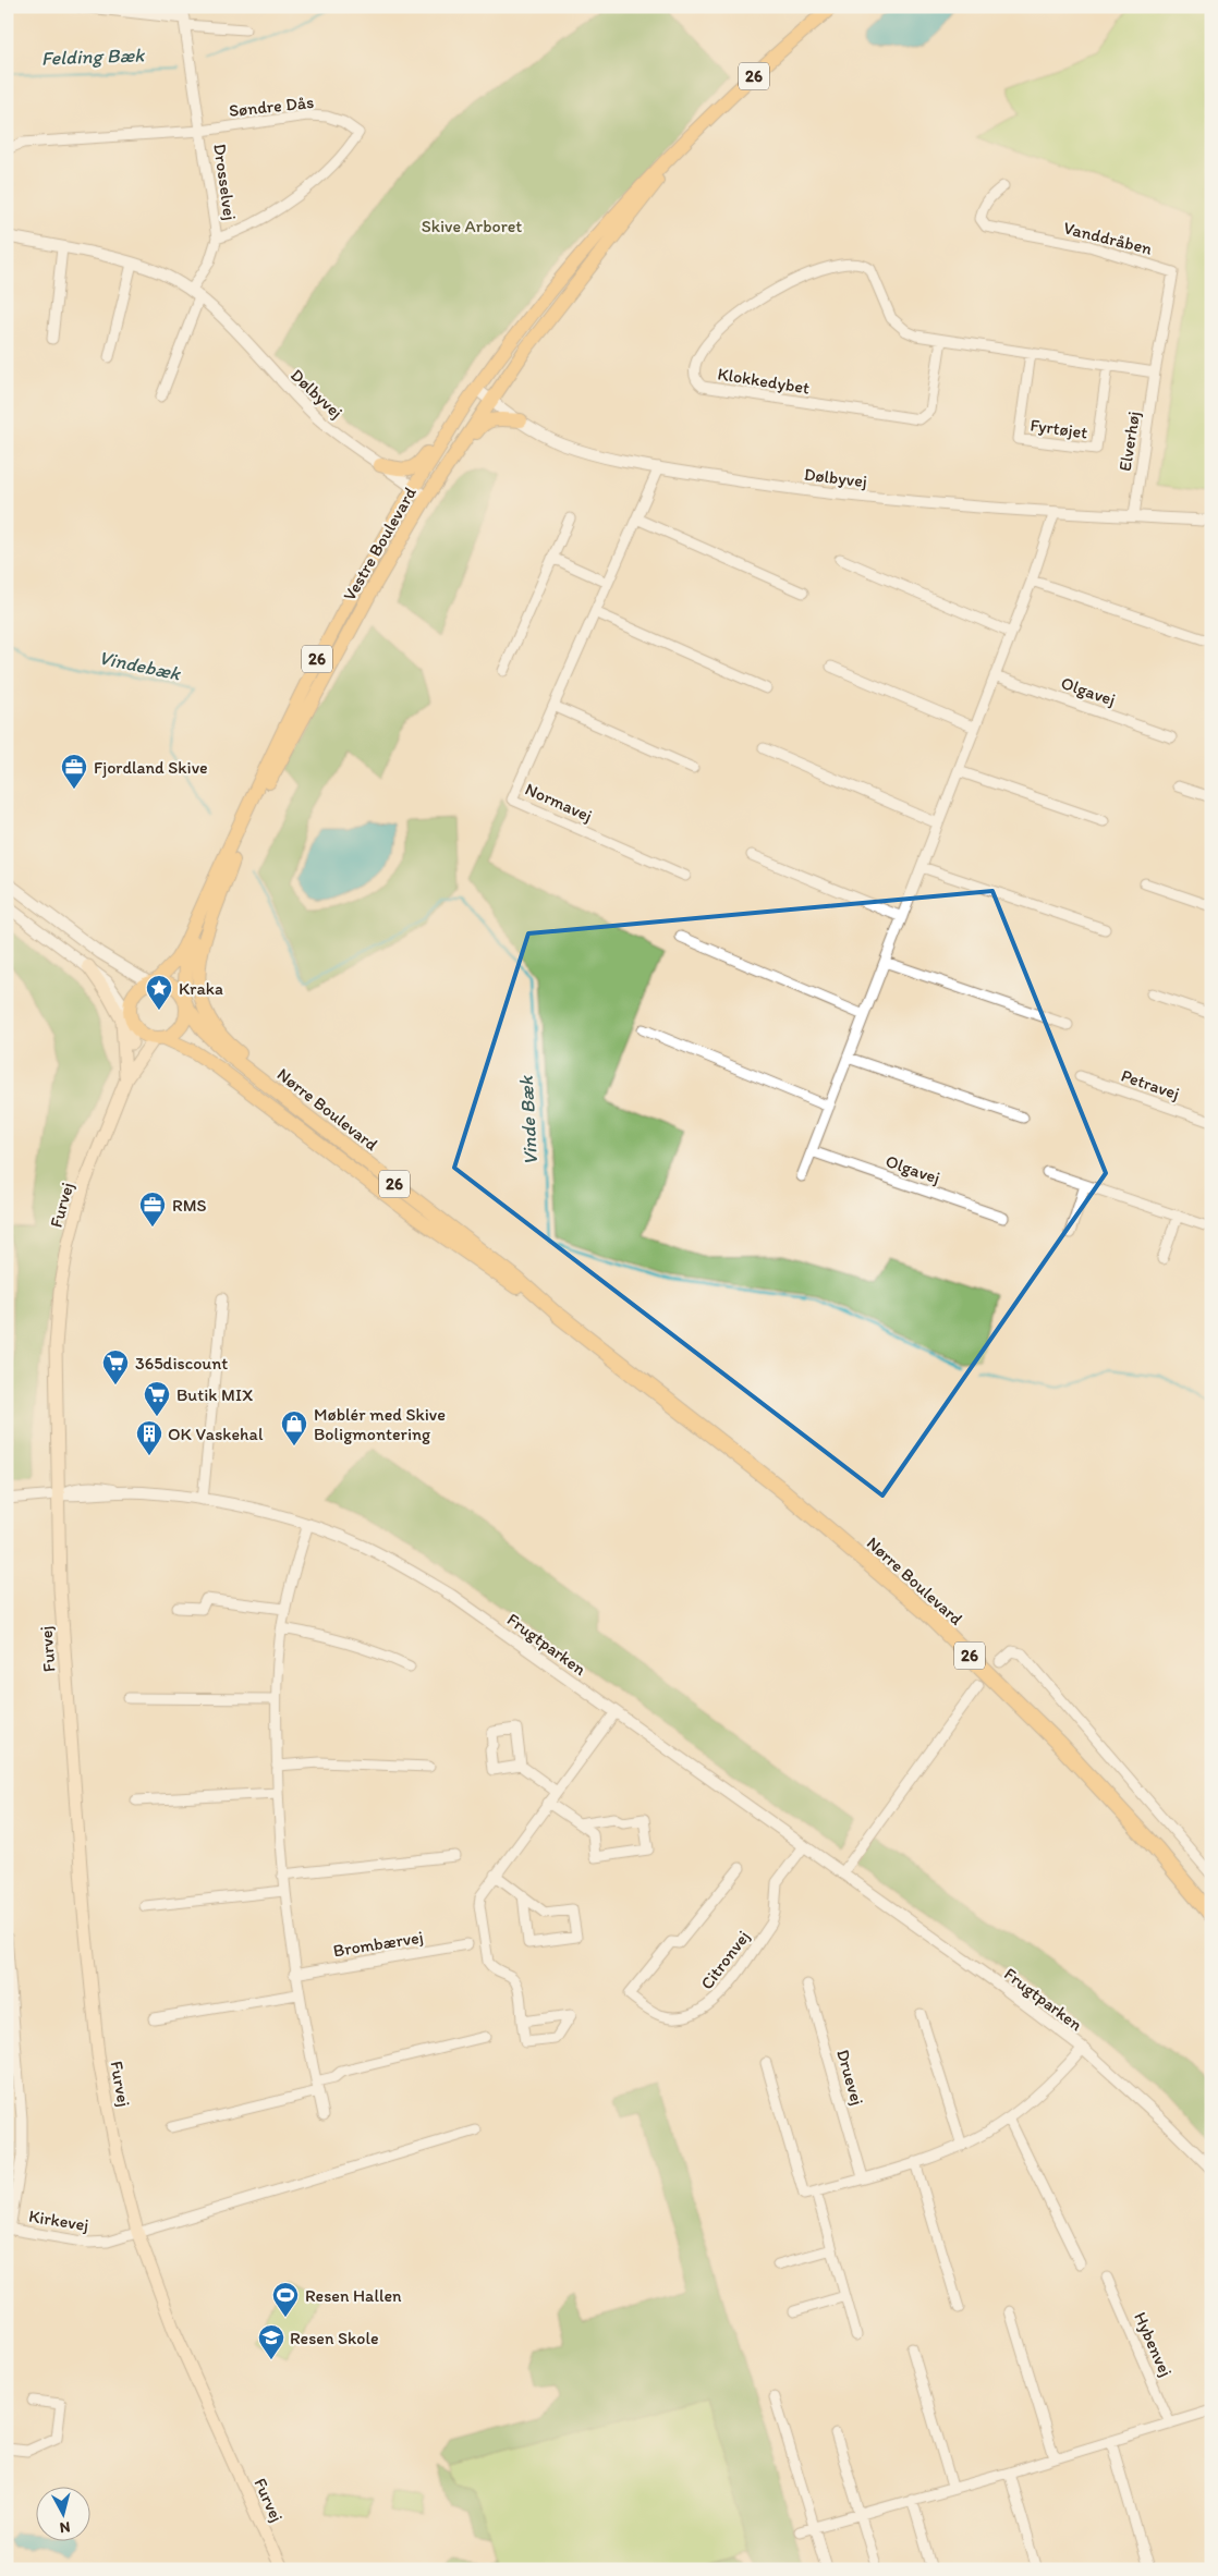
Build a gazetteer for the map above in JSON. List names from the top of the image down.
{
  "streets": {
    "highway": ["26", "Nørre Boulevard"],
    "main road": ["Vestre Boulevard", "Furvej"],
    "street": [
      "Søndre Dås",
      "Drosselvej",
      "Vanddråben",
      "Klokkedybet",
      "Dølbyvej",
      "Fyrtøjet",
      "Elverhøj",
      "Olgavej",
      "Normavej",
      "Petravej",
      "Frugtparken",
      "Brombærvej",
      "Citronvej",
      "Druevej",
      "Kirkevej",
      "Hybenvej"
    ]
  },
  "crossings": [
    ["26", "Vestre Boulevard"],
    ["26", "Nørre Boulevard"],
    ["26", "Furvej"],
    ["Søndre Dås", "Drosselvej"],
    ["Drosselvej", "Dølbyvej"],
    ["Vanddråben", "Klokkedybet"],
    ["Vanddråben", "Elverhøj"],
    ["Klokkedybet", "Fyrtøjet"],
    ["Klokkedybet", "Elverhøj"],
    ["Dølbyvej", "Elverhøj"],
    ["Dølbyvej", "Vestre Boulevard"],
    ["Dølbyvej", "Normavej"],
    ["Vestre Boulevard", "Nørre Boulevard"],
    ["Vestre Boulevard", "Furvej"],
    ["Nørre Boulevard", "Furvej"],
    ["Furvej", "Frugtparken"],
    ["Furvej", "Kirkevej"],
    ["Frugtparken", "Citronvej"]
  ],
  "water": ["Felding Bæk", "Vindebæk", "Vinde Bæk"],
  "parks": ["Skive Arboret"],
  "places": {
    "office": ["Fjordland Skive", "RMS"],
    "place": ["Kraka"],
    "supermarket": ["365discount", "Butik MIX"],
    "shop": ["Møblér med Skive Boligmontering"],
    "building": ["OK Vaskehal"],
    "sports": ["Resen Hallen"],
    "school or university": ["Resen Skole"]
  },
  "north": "bottom"
}
